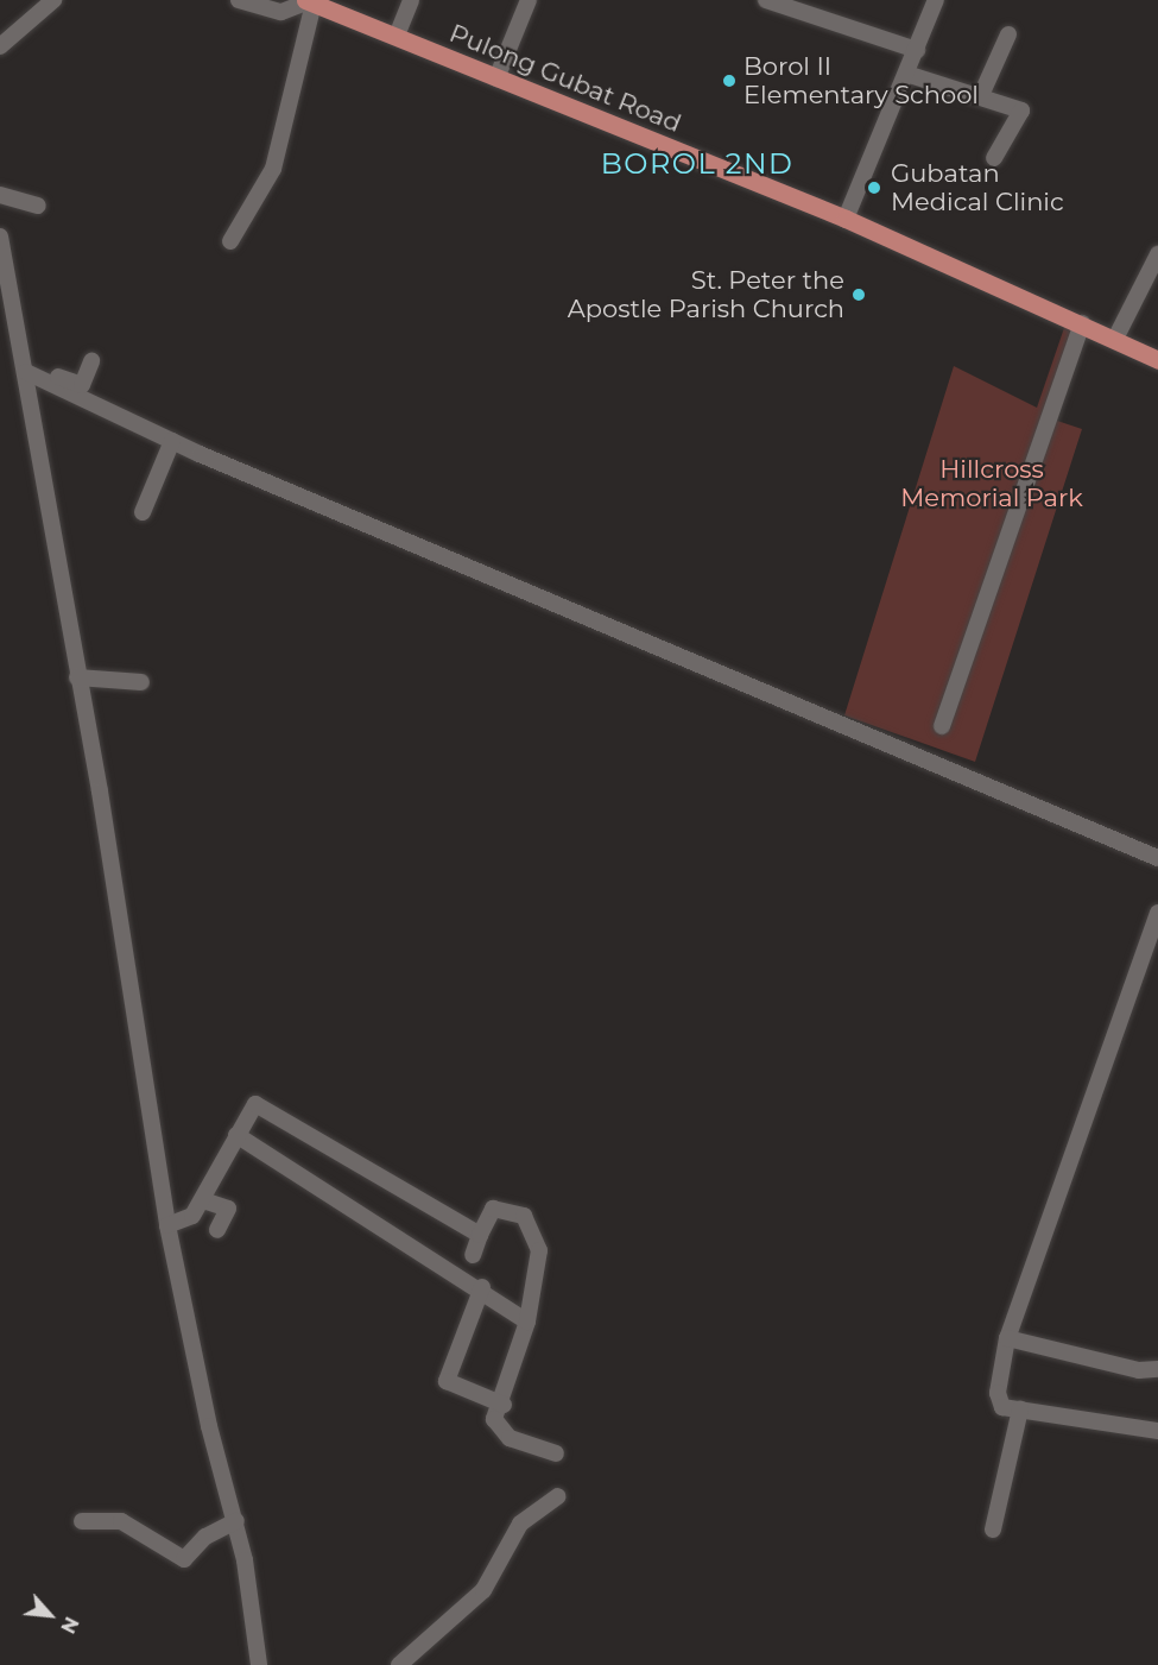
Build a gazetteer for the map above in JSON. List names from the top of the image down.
{
  "streets": {
    "main road": ["Pulong Gubat Road"]
  },
  "districts": ["BOROL 2ND"],
  "parks": ["Hillcross Memorial Park"],
  "places": ["Borol II Elementary School", "Gubatan Medical Clinic", "St. Peter the Apostle Parish Church"],
  "north": "bottom right"
}
